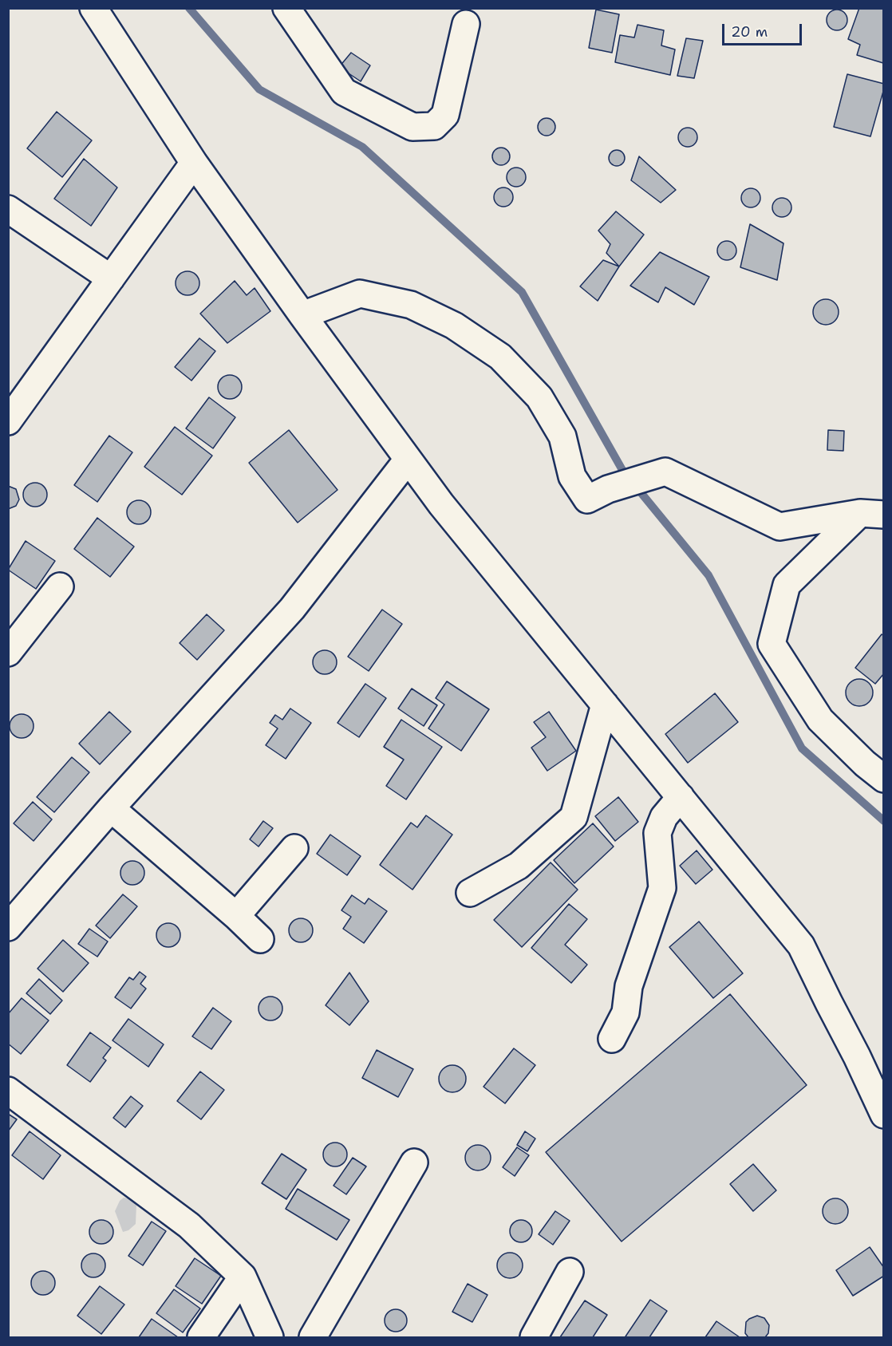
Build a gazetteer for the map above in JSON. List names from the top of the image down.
{
  "scale_bar": "20 m"
}
